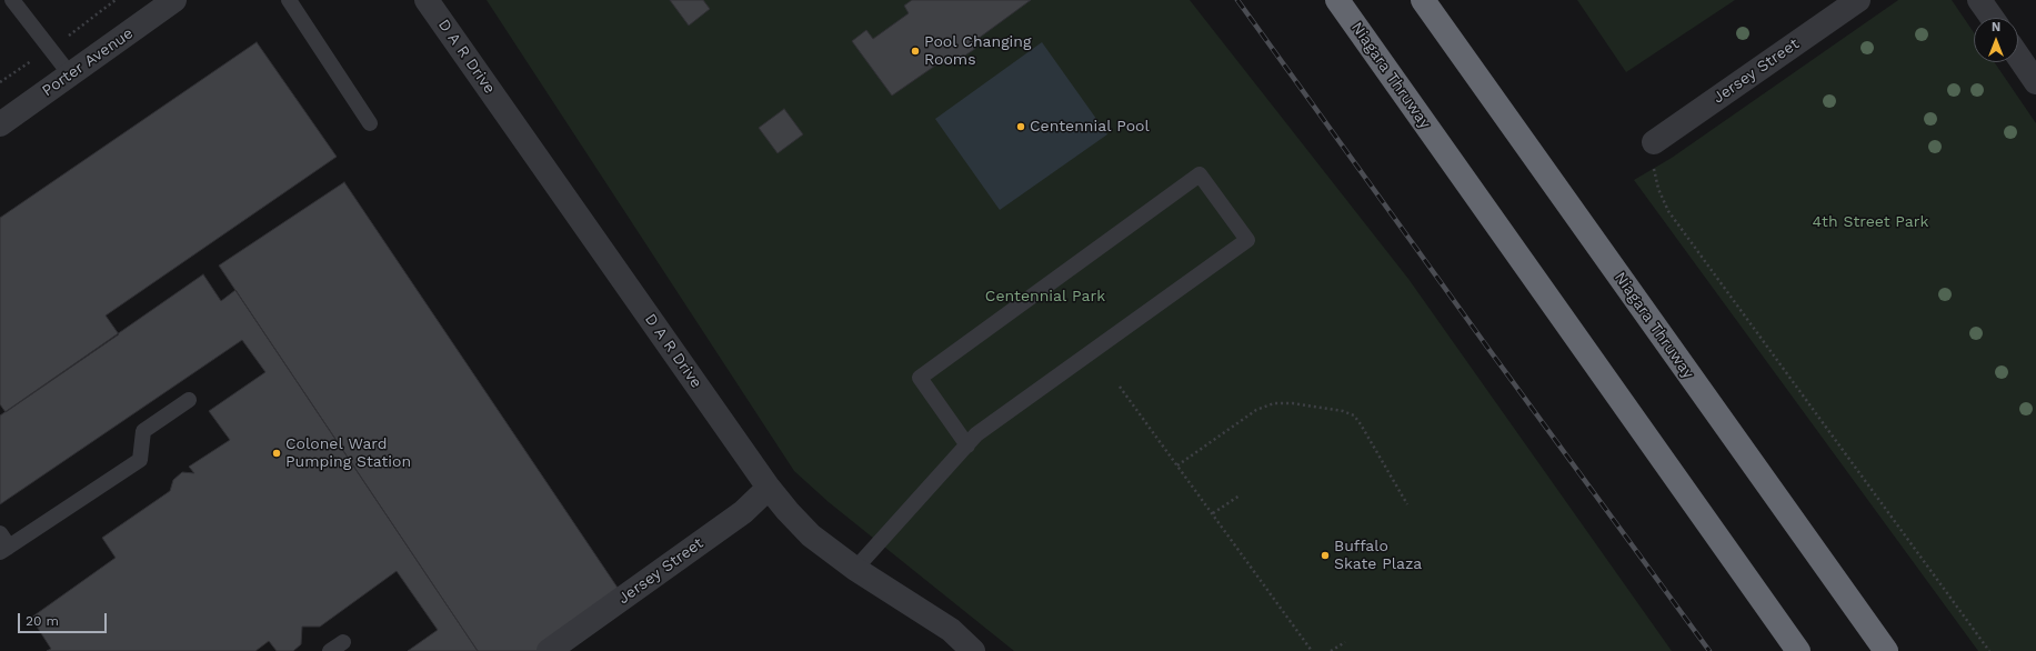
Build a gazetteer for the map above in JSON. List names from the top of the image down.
{
  "streets": {
    "highway": ["Niagara Thruway"],
    "street": ["D A R Drive", "Porter Avenue", "Jersey Street"]
  },
  "crossings": [
    ["D A R Drive", "Jersey Street"]
  ],
  "parks": ["4th Street Park", "Centennial Park"],
  "places": [
    "Pool Changing Rooms",
    "Centennial Pool",
    "Colonel Ward Pumping Station",
    "Buffalo Skate Plaza"
  ],
  "scale_bar": "20 m",
  "north": "top"
}
